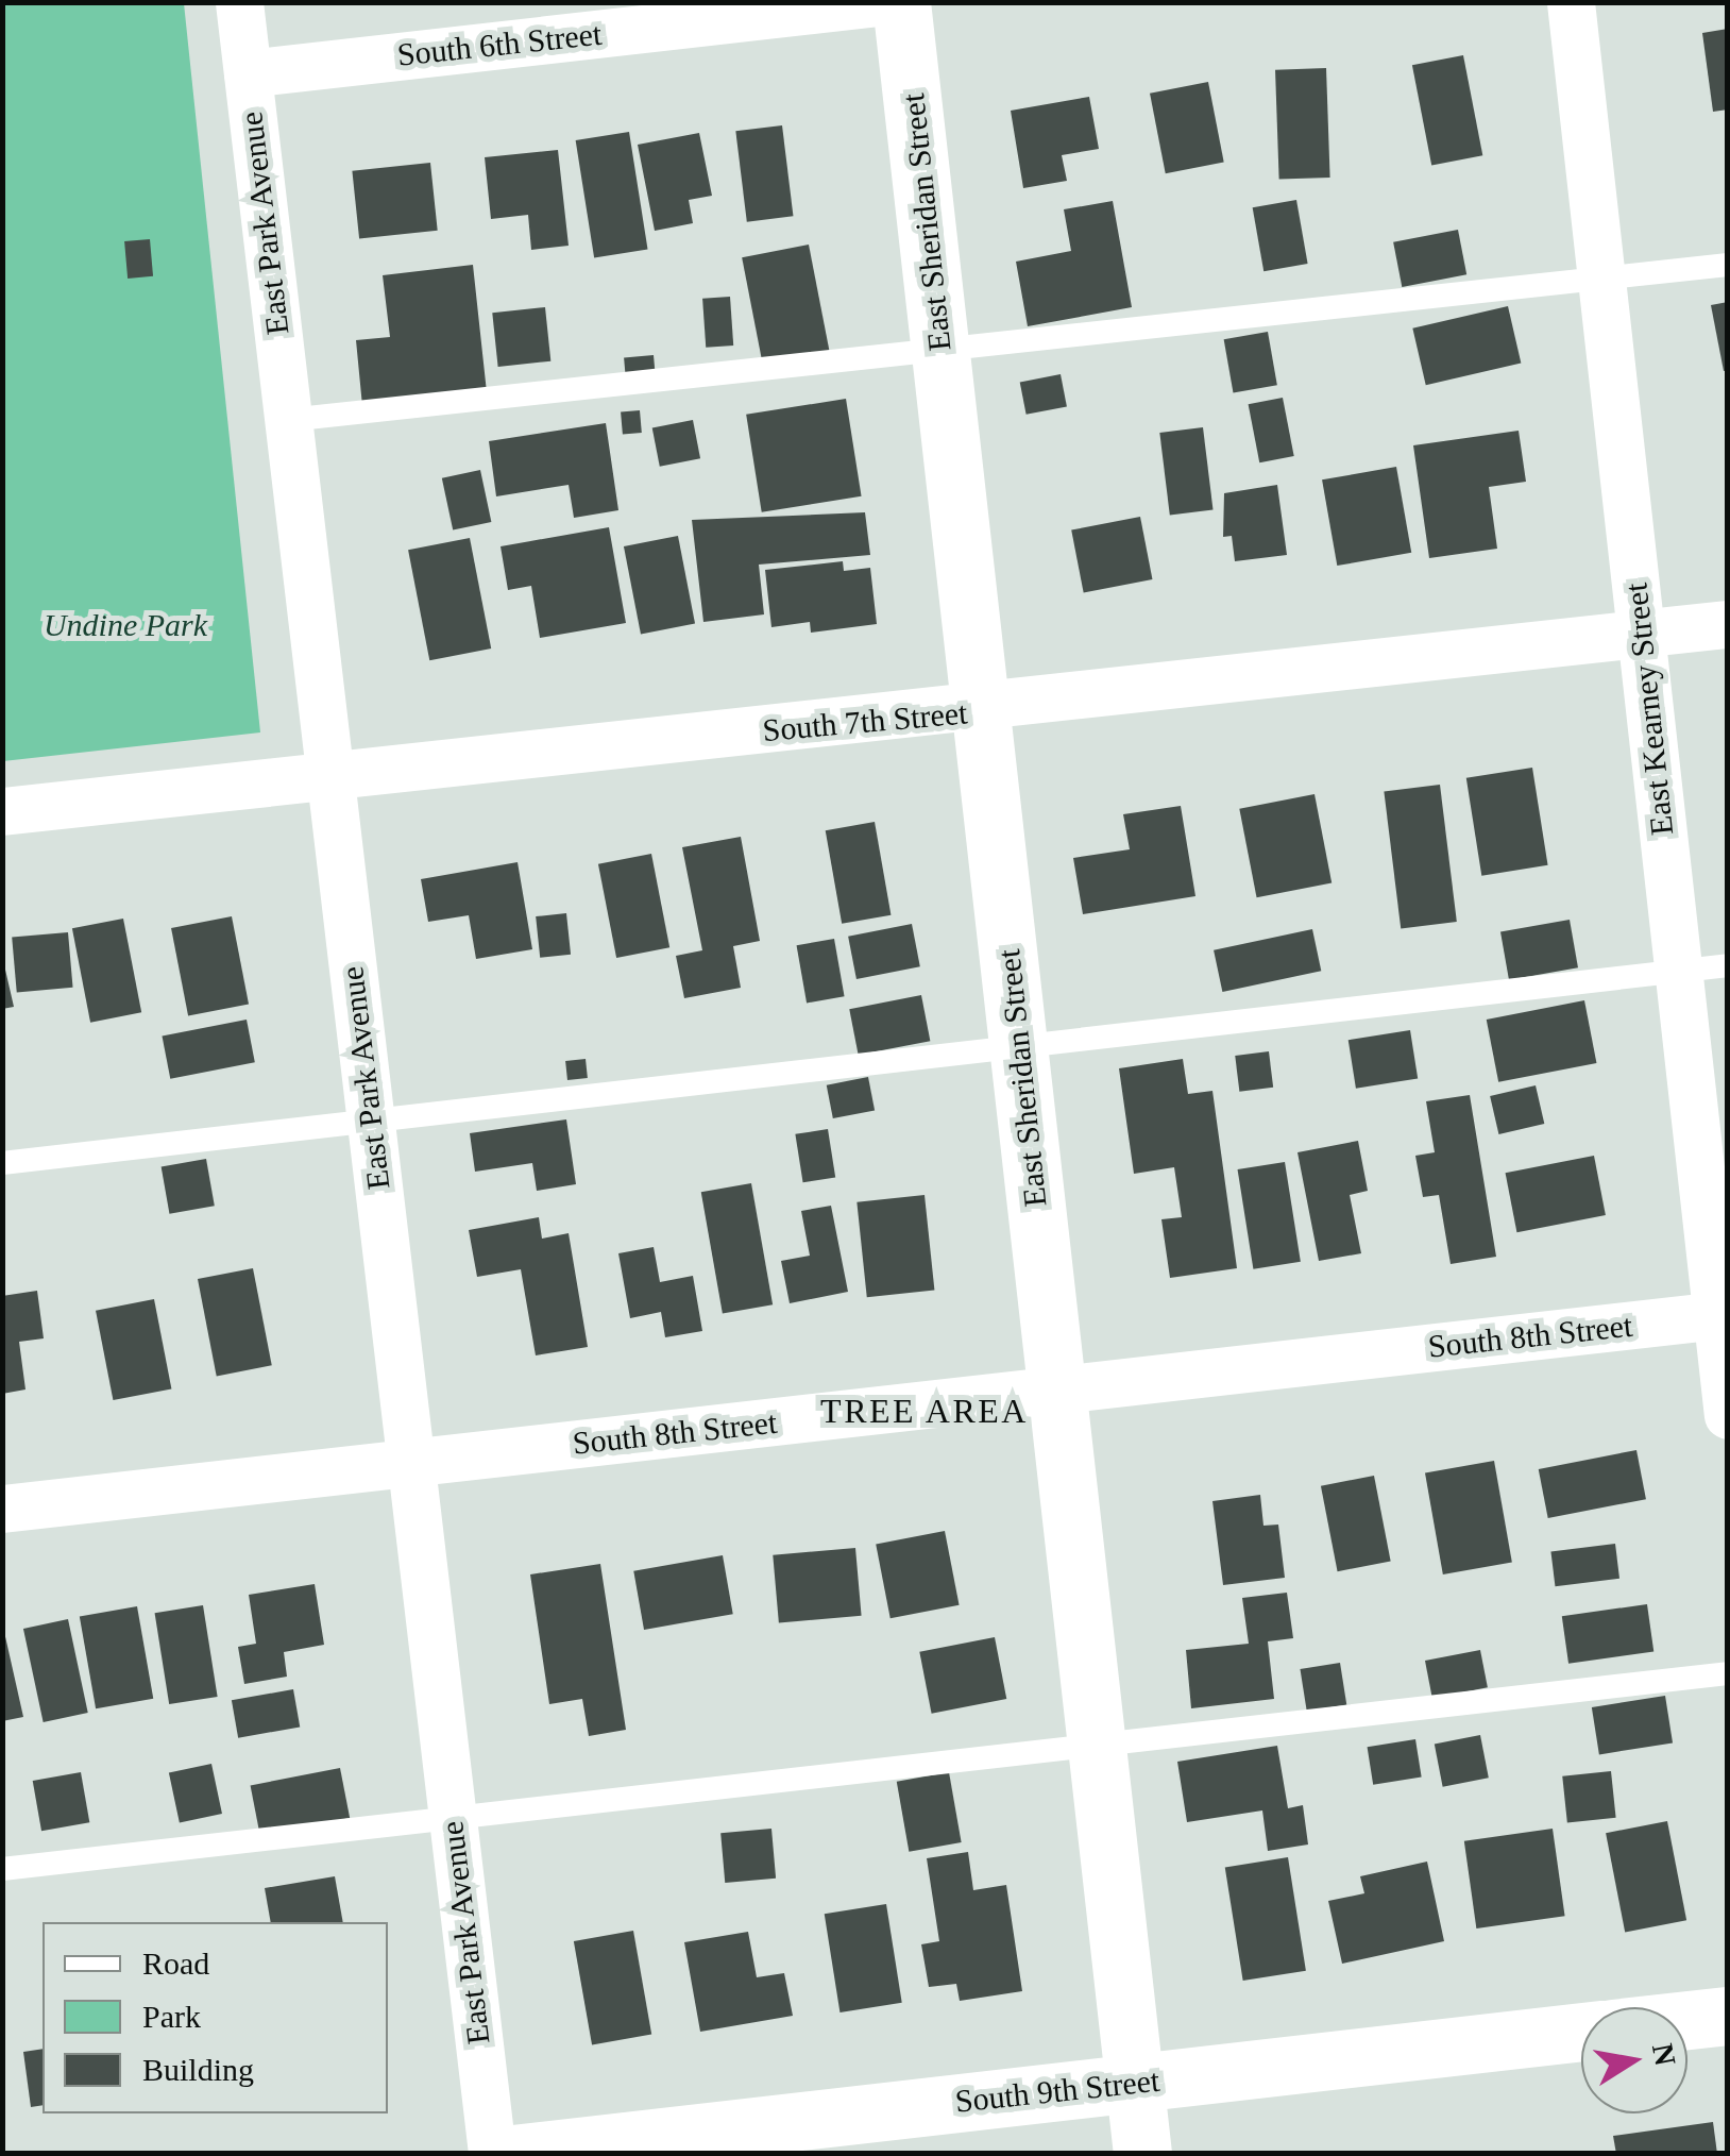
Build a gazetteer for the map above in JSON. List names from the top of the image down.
{
  "streets": {
    "street": [
      "South 6th Street",
      "East Sheridan Street",
      "East Park Avenue",
      "East Kearney Street",
      "South 7th Street",
      "South 8th Street",
      "South 9th Street"
    ]
  },
  "crossings": [
    ["South 6th Street", "East Park Avenue"],
    ["East Sheridan Street", "South 7th Street"],
    ["East Sheridan Street", "South 8th Street"],
    ["East Sheridan Street", "South 9th Street"],
    ["East Park Avenue", "South 7th Street"],
    ["East Park Avenue", "South 8th Street"],
    ["East Kearney Street", "South 7th Street"],
    ["East Kearney Street", "South 8th Street"]
  ],
  "districts": ["TREE AREA"],
  "parks": ["Undine Park"],
  "legend": ["Road", "Park", "Building"],
  "north": "right"
}
